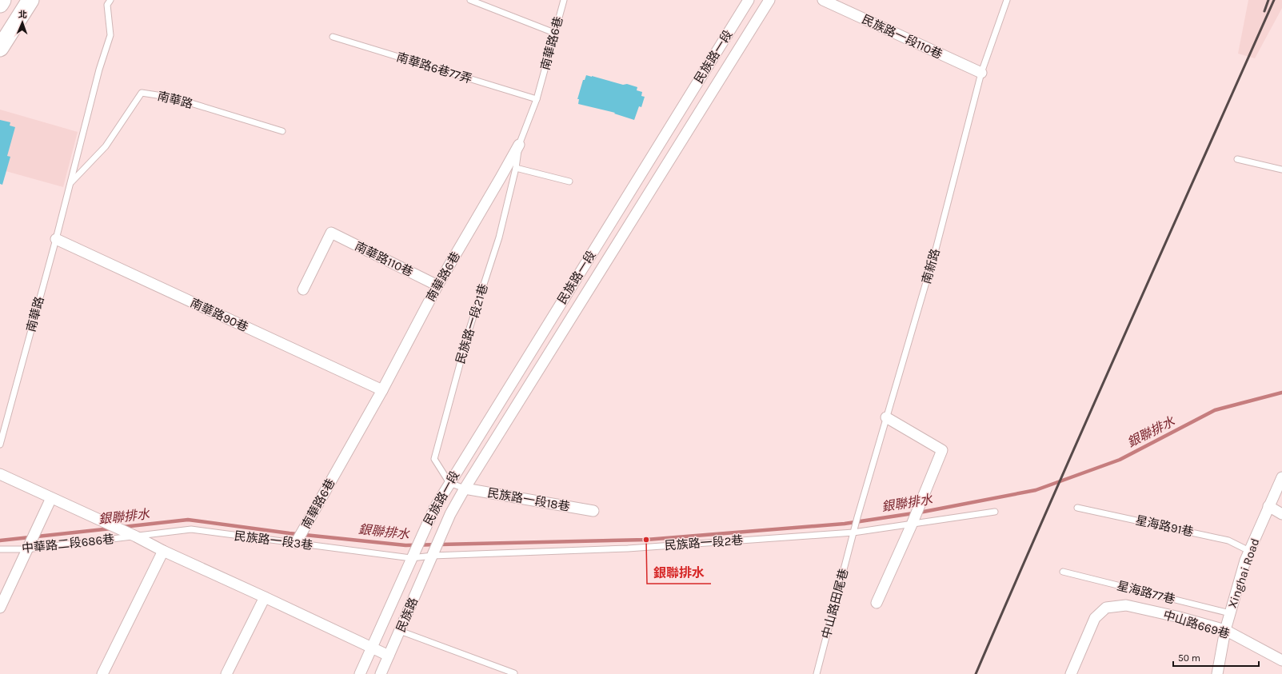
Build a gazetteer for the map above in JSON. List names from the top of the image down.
{
  "streets": {
    "street": [
      "民族路一段110巷",
      "南華路6巷",
      "民族路一段",
      "南華路110巷",
      "南華路90巷",
      "民族路一段18巷",
      "Xinghai Road",
      "民族路",
      "中山路669巷"
    ],
    "lane": [
      "南華路6巷77弄",
      "南華路",
      "南新路",
      "民族路一段21巷",
      "星海路91巷",
      "民族路一段3巷",
      "民族路一段2巷",
      "中華路二段686巷",
      "星海路77巷",
      "中山路田尾巷"
    ]
  },
  "crossings": [
    ["民族路一段110巷", "南新路"],
    ["南華路6巷", "南華路6巷77弄"],
    ["南華路6巷", "南華路110巷"],
    ["南華路6巷", "南華路90巷"],
    ["南華路6巷", "民族路一段21巷"],
    ["南華路6巷", "民族路一段3巷"],
    ["民族路一段", "民族路一段21巷"],
    ["民族路一段", "民族路一段18巷"],
    ["民族路一段", "民族路一段3巷"],
    ["民族路一段", "民族路一段2巷"],
    ["民族路一段", "民族路"],
    ["南華路", "南華路90巷"],
    ["南新路", "民族路一段2巷"],
    ["南新路", "中山路田尾巷"],
    ["星海路91巷", "Xinghai Road"],
    ["民族路一段3巷", "民族路一段2巷"],
    ["民族路一段3巷", "中華路二段686巷"],
    ["民族路一段3巷", "民族路"],
    ["民族路一段2巷", "中山路田尾巷"],
    ["民族路一段2巷", "民族路"],
    ["Xinghai Road", "星海路77巷"],
    ["Xinghai Road", "中山路669巷"]
  ],
  "water": ["銀聯排水"],
  "places": ["銀聯排水"],
  "scale_bar": "50 m",
  "north": "top"
}
